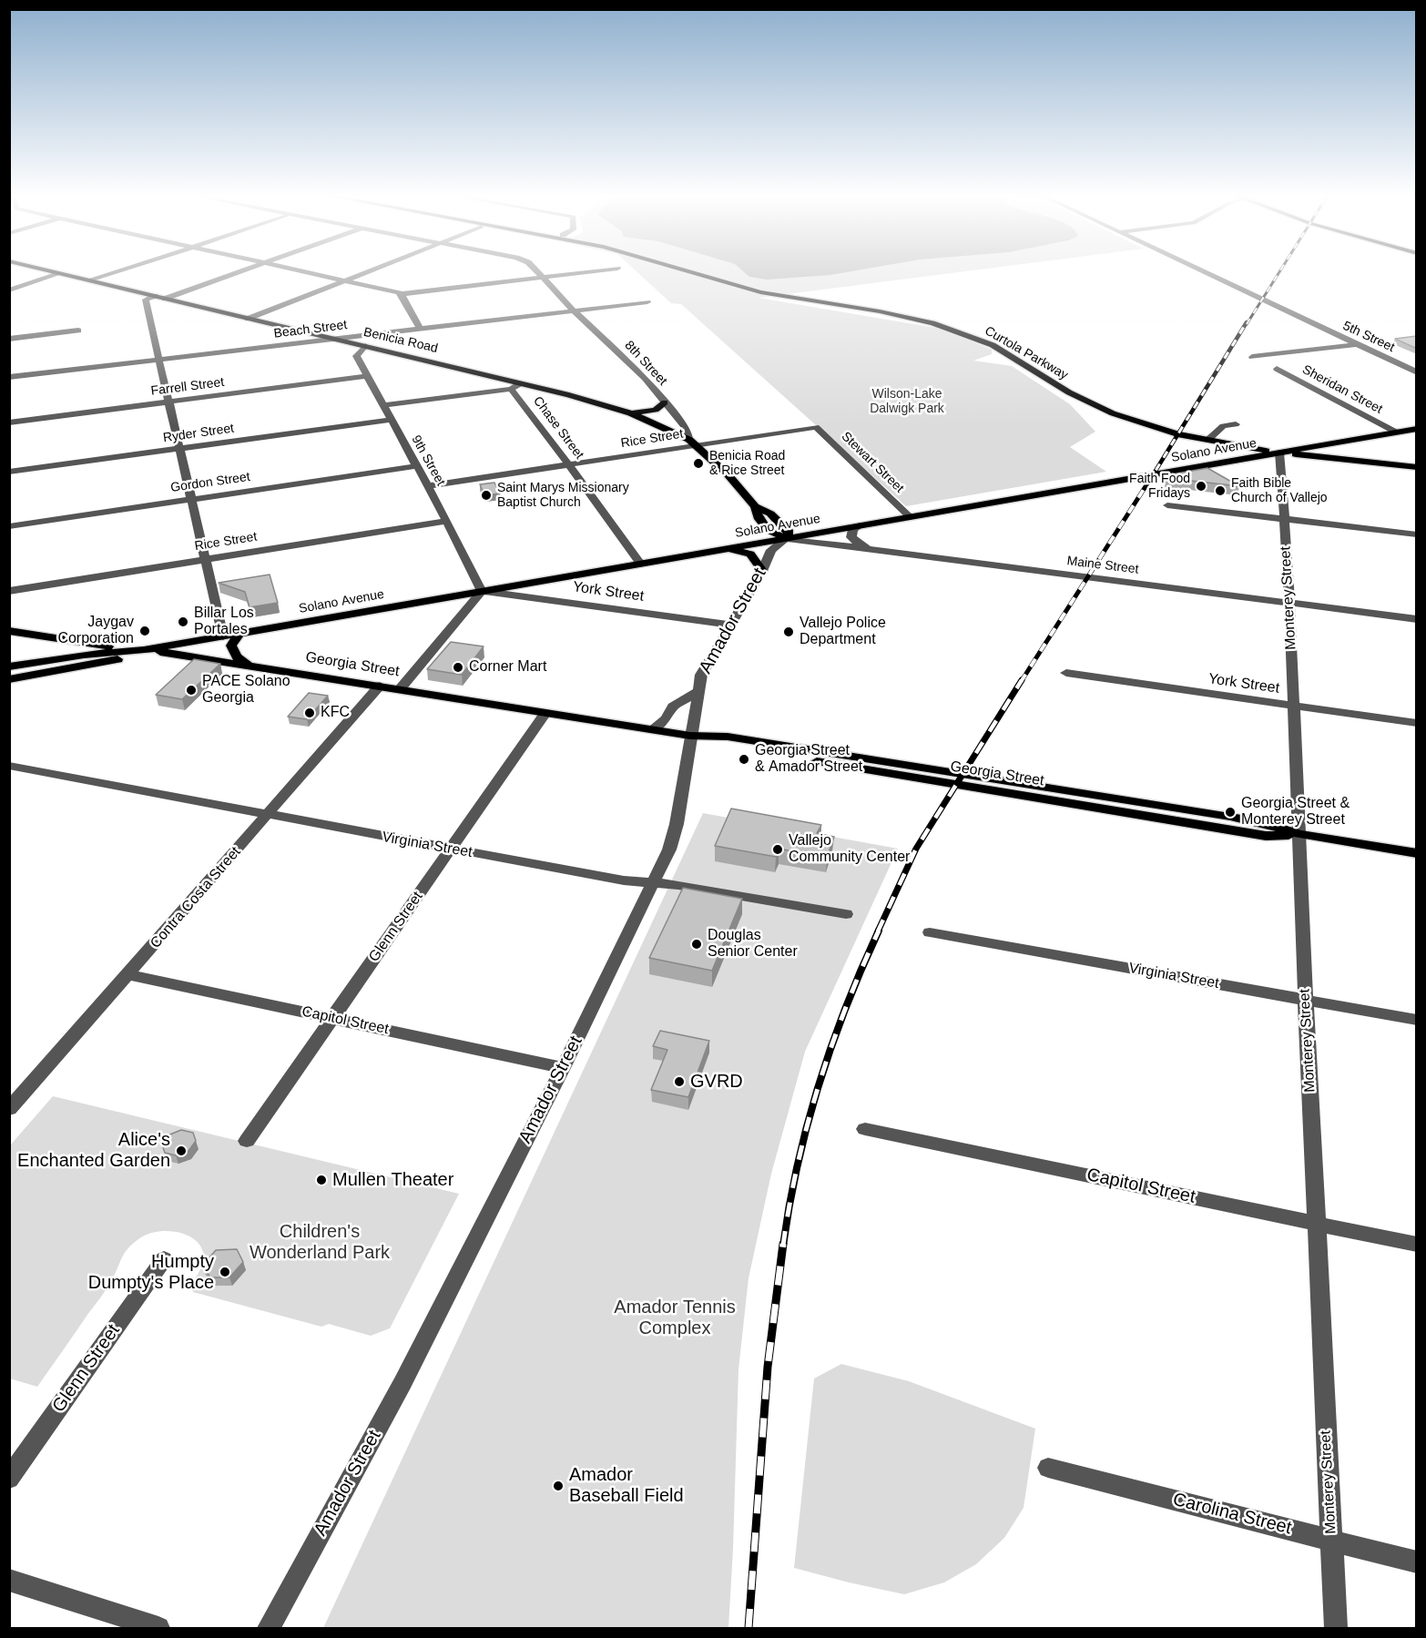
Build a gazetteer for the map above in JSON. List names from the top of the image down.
{
  "streets": {
    "main road": [
      "Benicia Road",
      "Curtola Parkway",
      "Solano Avenue",
      "Georgia Street"
    ],
    "street": [
      "Beach Street",
      "5th Street",
      "8th Street",
      "Farrell Street",
      "Sheridan Street",
      "Chase Street",
      "Ryder Street",
      "Rice Street",
      "9th Street",
      "Stewart Street",
      "Gordon Street",
      "Maine Street",
      "York Street",
      "Monterey Street",
      "Amador Street",
      "Virginia Street",
      "Contra Costa Street",
      "Glenn Street",
      "Capitol Street",
      "Carolina Street"
    ]
  },
  "crossings": [
    ["Beach Street", "Benicia Road"],
    ["Beach Street", "8th Street"],
    ["Benicia Road", "8th Street"],
    ["Benicia Road", "Rice Street"],
    ["Benicia Road", "Solano Avenue"],
    ["Benicia Road", "9th Street"],
    ["Benicia Road", "Maine Street"],
    ["Benicia Road", "Amador Street"],
    ["Curtola Parkway", "Solano Avenue"],
    ["Curtola Parkway", "Monterey Street"],
    ["8th Street", "Rice Street"],
    ["Farrell Street", "9th Street"],
    ["Sheridan Street", "Solano Avenue"],
    ["Chase Street", "Rice Street"],
    ["Chase Street", "Solano Avenue"],
    ["Ryder Street", "9th Street"],
    ["Rice Street", "9th Street"],
    ["Rice Street", "Stewart Street"],
    ["Solano Avenue", "9th Street"],
    ["Solano Avenue", "Stewart Street"],
    ["Solano Avenue", "Maine Street"],
    ["Solano Avenue", "York Street"],
    ["Solano Avenue", "Monterey Street"],
    ["Solano Avenue", "Amador Street"],
    ["Solano Avenue", "Georgia Street"],
    ["9th Street", "Gordon Street"],
    ["9th Street", "York Street"],
    ["Maine Street", "Monterey Street"],
    ["Maine Street", "Amador Street"],
    ["York Street", "Monterey Street"],
    ["York Street", "Amador Street"],
    ["Monterey Street", "Georgia Street"],
    ["Monterey Street", "Virginia Street"],
    ["Monterey Street", "Capitol Street"],
    ["Monterey Street", "Carolina Street"],
    ["Amador Street", "Georgia Street"],
    ["Amador Street", "Virginia Street"],
    ["Amador Street", "Capitol Street"],
    ["Georgia Street", "Contra Costa Street"],
    ["Georgia Street", "Glenn Street"],
    ["Virginia Street", "Contra Costa Street"],
    ["Virginia Street", "Glenn Street"],
    ["Contra Costa Street", "Capitol Street"],
    ["Glenn Street", "Capitol Street"]
  ],
  "parks": ["Wilson-Lake Dalwigk Park", "Children's Wonderland Park", "Amador Tennis Complex"],
  "places": [
    "Benicia Road & Rice Street",
    "Faith Food Fridays",
    "Faith Bible Church of Vallejo",
    "Saint Marys Missionary Baptist Church",
    "Billar Los Portales",
    "Jaygav Corporation",
    "Vallejo Police Department",
    "Corner Mart",
    "PACE Solano Georgia",
    "KFC",
    "Georgia Street & Amador Street",
    "Georgia Street & Monterey Street",
    "Vallejo Community Center",
    "Douglas Senior Center",
    "GVRD",
    "Alice's Enchanted Garden",
    "Mullen Theater",
    "Humpty Dumpty's Place",
    "Amador Baseball Field"
  ]
}
